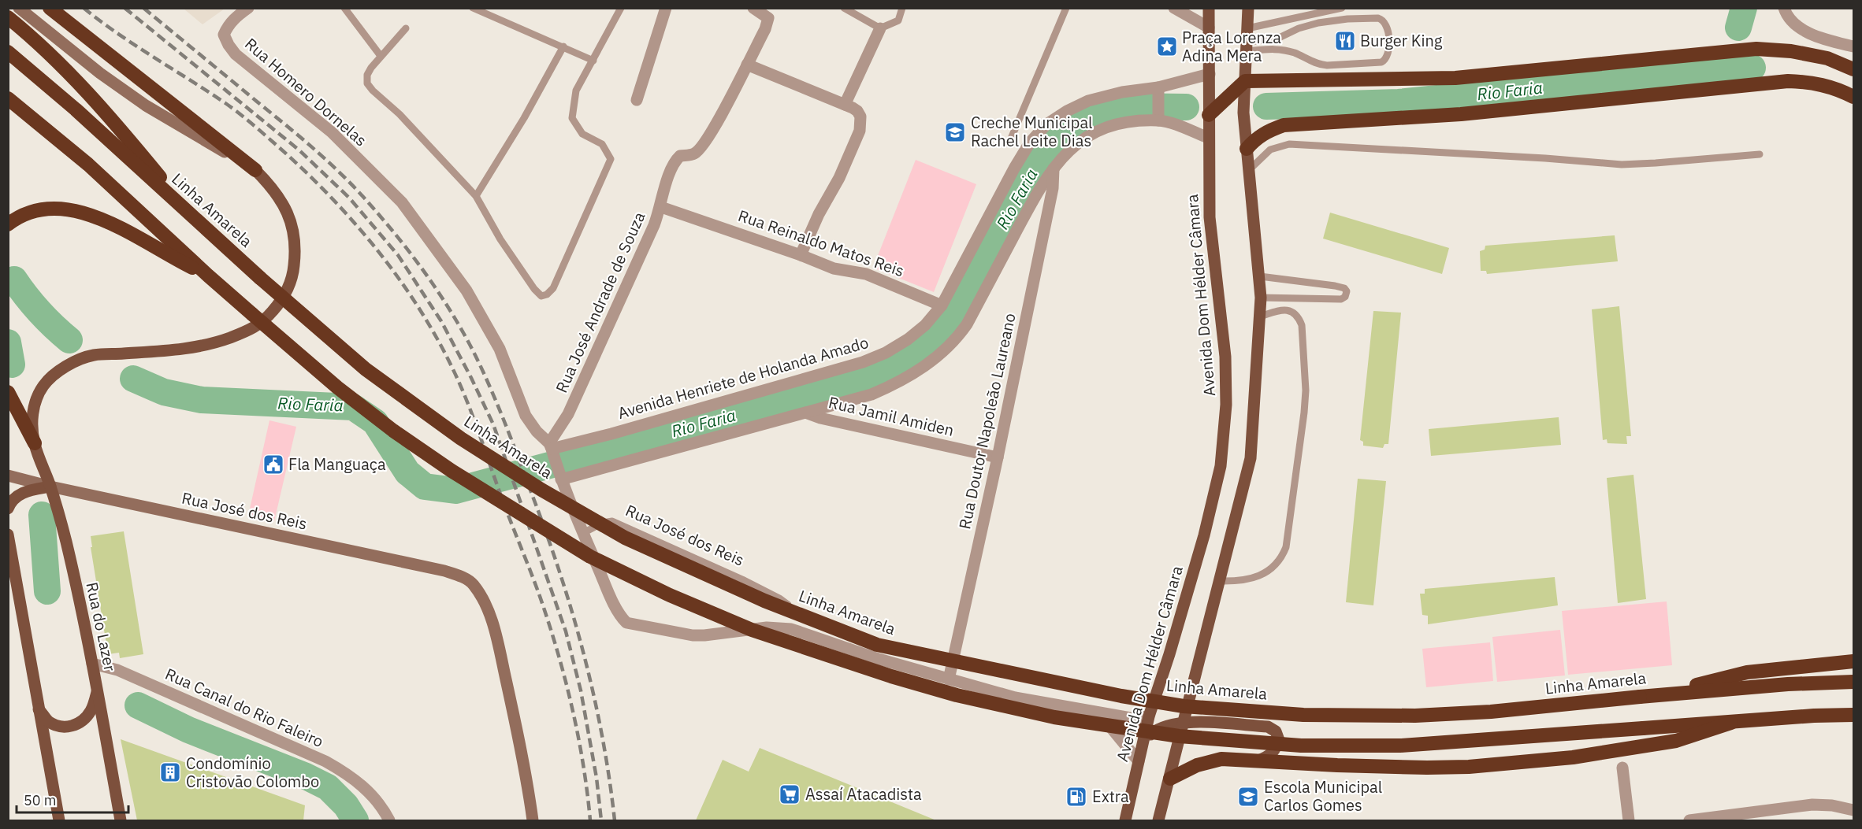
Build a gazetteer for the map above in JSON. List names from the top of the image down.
{
  "streets": {
    "highway": ["Linha Amarela"],
    "main road": ["Avenida Dom Hélder Câmara", "Rua do Lazer"],
    "street": [
      "Rua Homero Dornelas",
      "Rua Reinaldo Matos Reis",
      "Rua José Andrade de Souza",
      "Avenida Henriete de Holanda Amado",
      "Rua Jamil Amiden",
      "Rua Doutor Napoleão Laureano",
      "Rua José dos Reis",
      "Rua Canal do Rio Faleiro"
    ]
  },
  "crossings": [
    ["Rua Homero Dornelas", "Rua José Andrade de Souza"],
    ["Rua Homero Dornelas", "Avenida Henriete de Holanda Amado"],
    ["Rua Homero Dornelas", "Rua José dos Reis"],
    ["Rua Reinaldo Matos Reis", "Rua José Andrade de Souza"],
    ["Rua Reinaldo Matos Reis", "Avenida Henriete de Holanda Amado"],
    ["Avenida Dom Hélder Câmara", "Avenida Henriete de Holanda Amado"],
    ["Rua José Andrade de Souza", "Avenida Henriete de Holanda Amado"],
    ["Rua Jamil Amiden", "Rua Doutor Napoleão Laureano"],
    ["Rua José dos Reis", "Rua do Lazer"],
    ["Rua do Lazer", "Rua Canal do Rio Faleiro"]
  ],
  "water": ["Rio Faria"],
  "places": {
    "restaurant": ["Burger King"],
    "place": ["Praça Lorenza Adina Mera"],
    "school or university": ["Creche Municipal Rachel Leite Dias", "Escola Municipal Carlos Gomes"],
    "public building": ["Fla Manguaça"],
    "building": ["Condomínio Cristovão Colombo"],
    "supermarket": ["Assaí Atacadista"],
    "fuel station": ["Extra"]
  },
  "scale_bar": "50 m"
}
